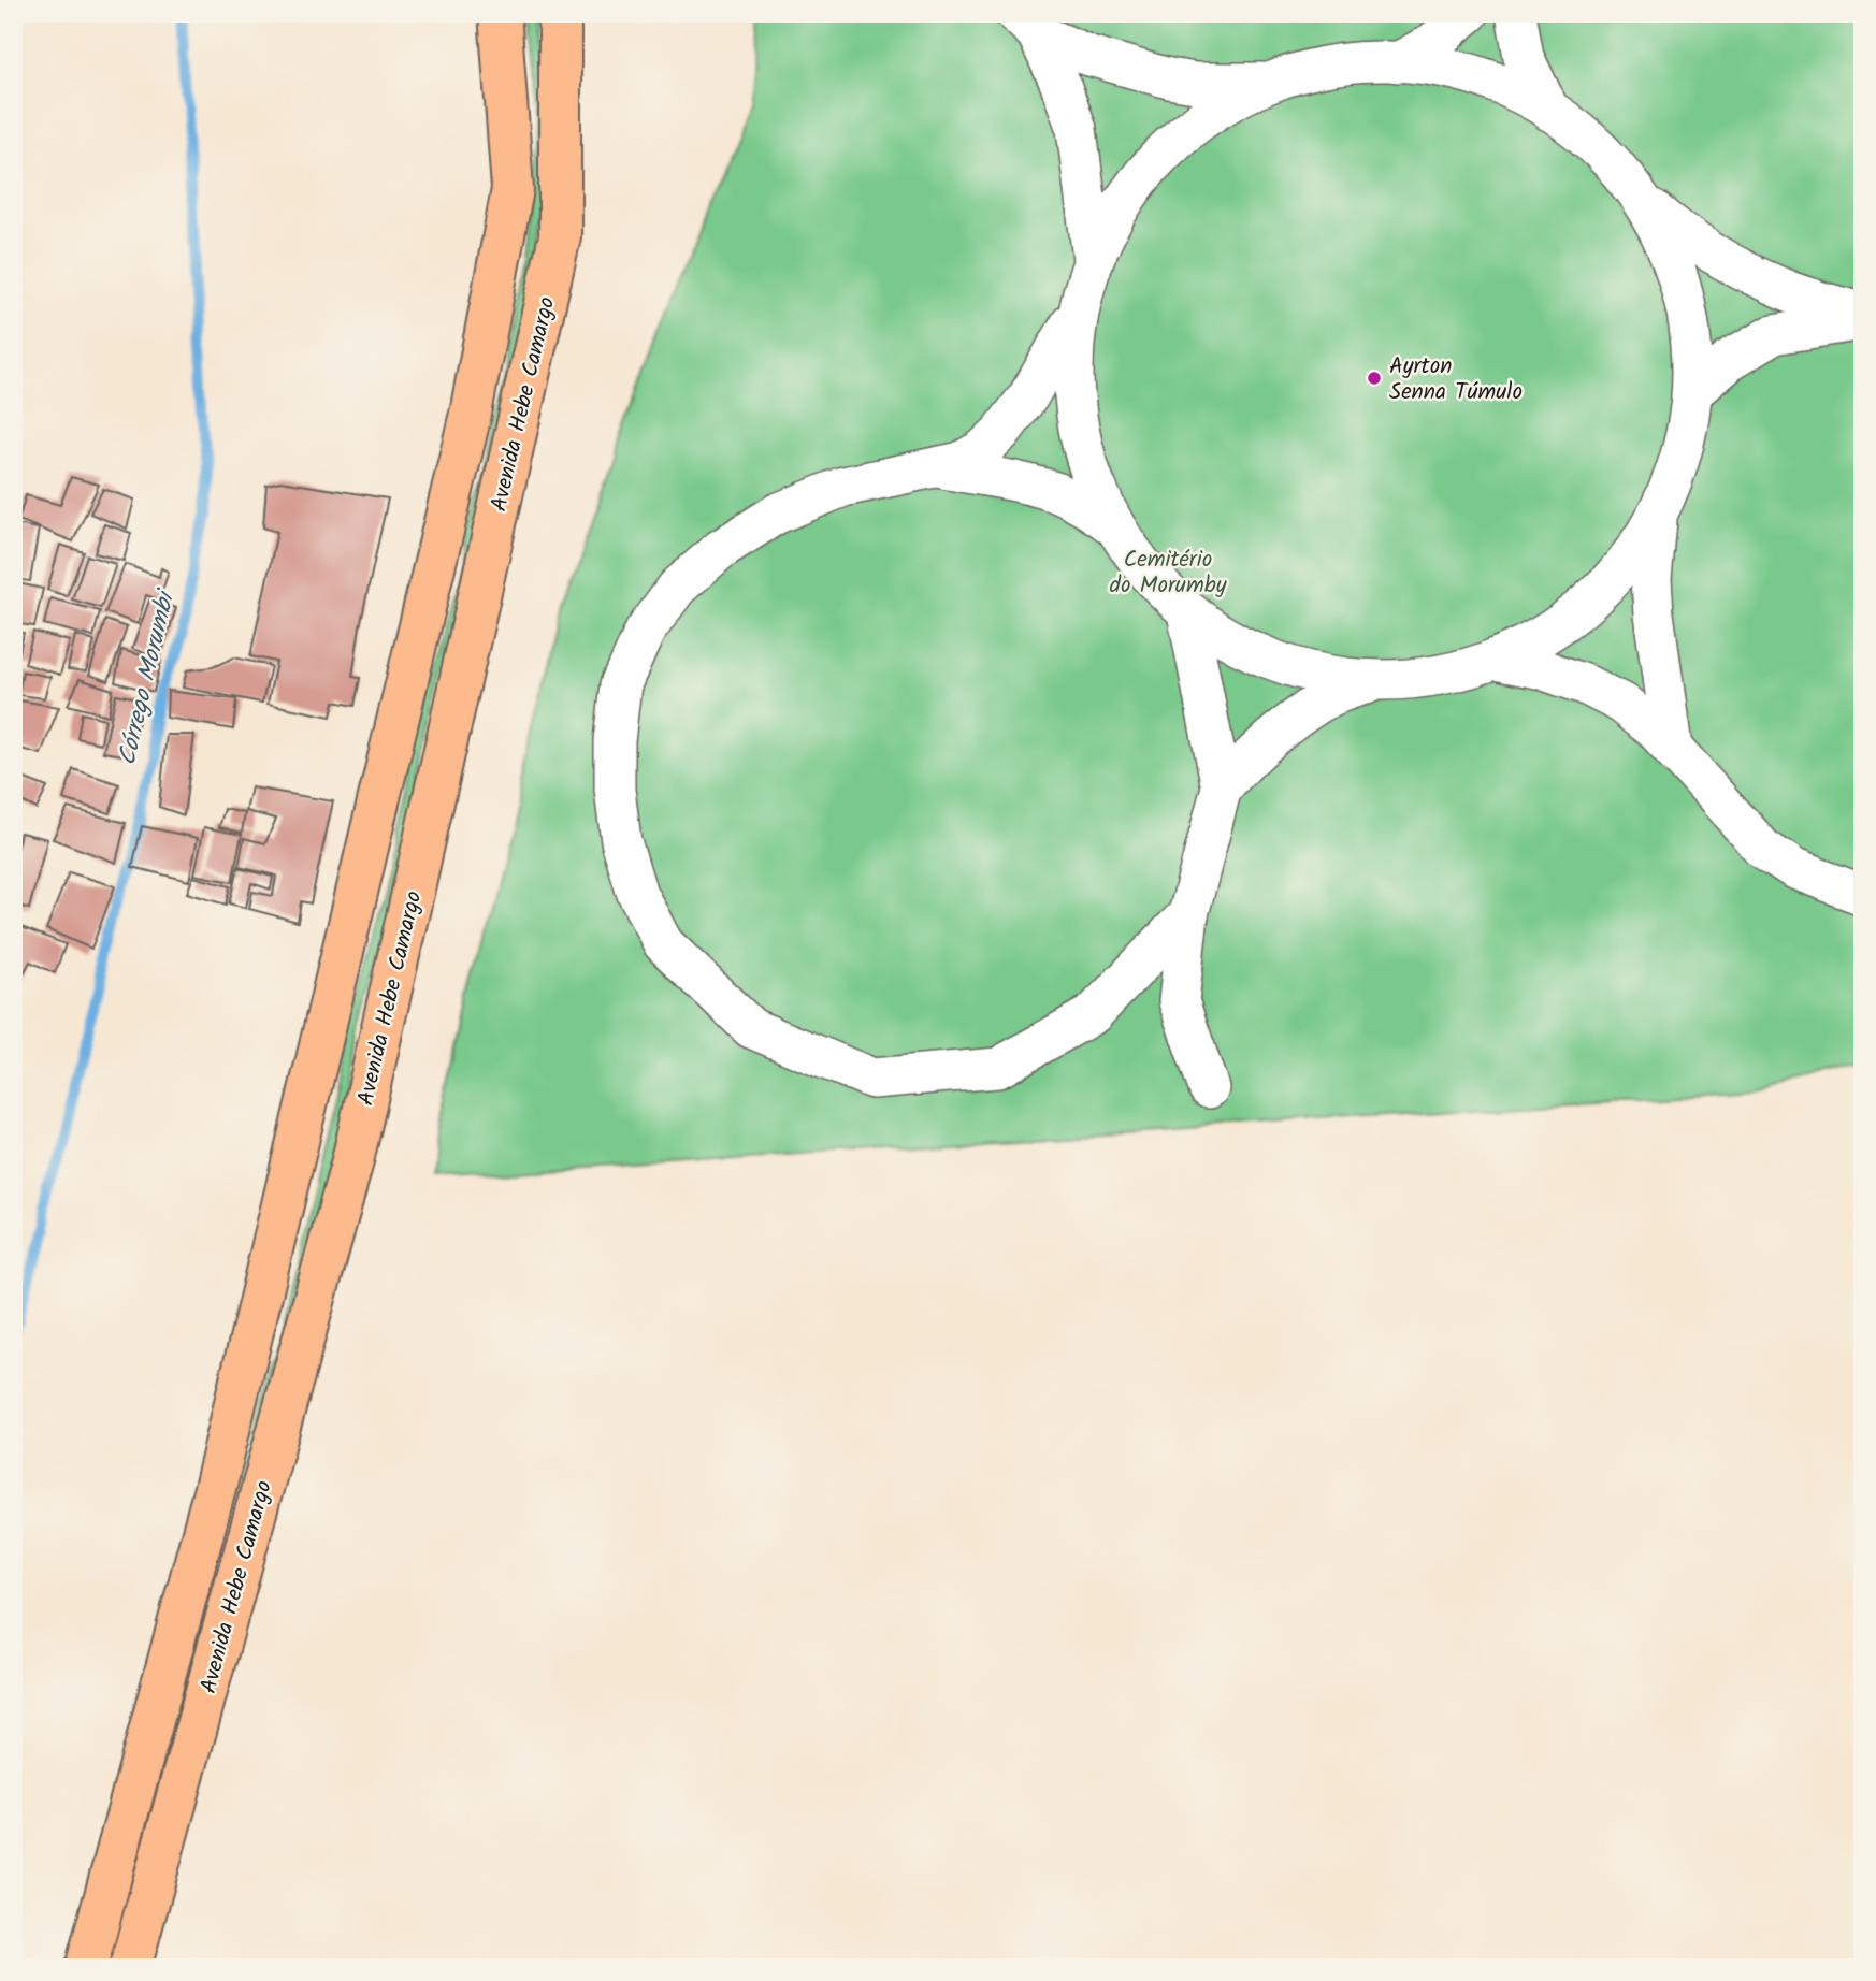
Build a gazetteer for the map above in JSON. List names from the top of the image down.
{
  "streets": {
    "main road": ["Avenida Hebe Camargo"]
  },
  "water": ["Córrego Morumbi"],
  "parks": ["Cemitério do Morumby"],
  "places": ["Ayrton Senna Túmulo"]
}
